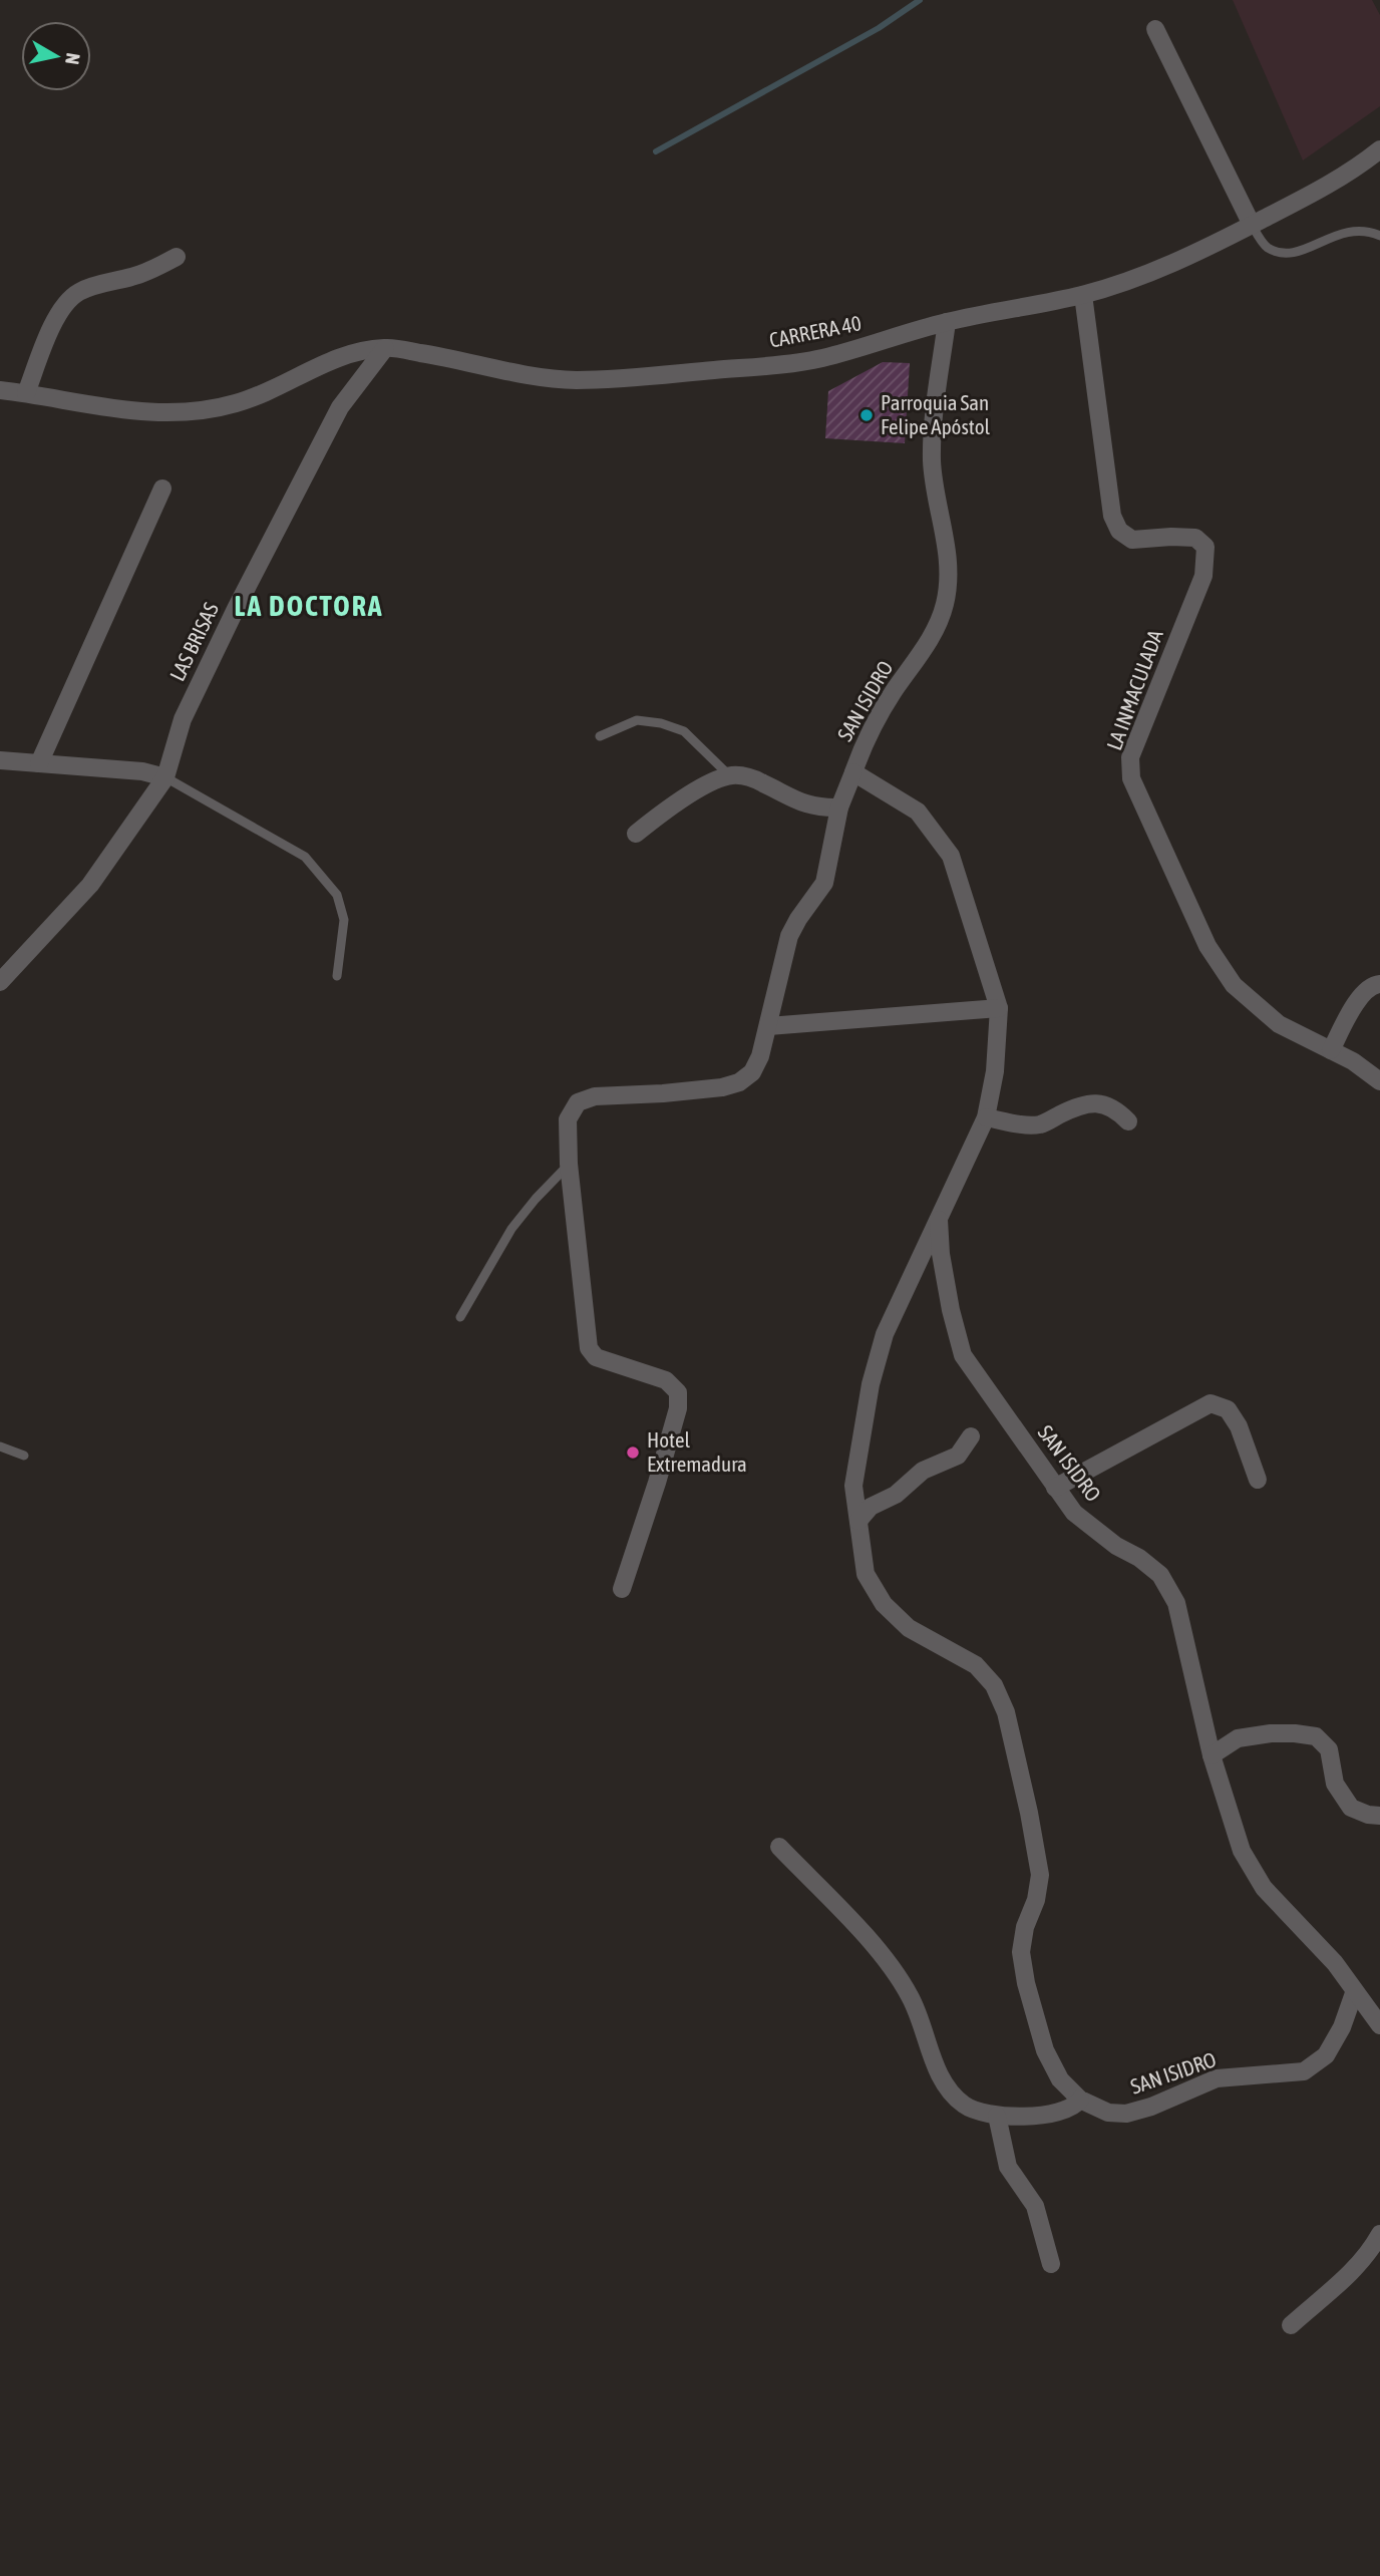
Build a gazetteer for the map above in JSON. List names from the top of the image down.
{
  "streets": {
    "street": [
      "CARRERA 40",
      "LAS BRISAS",
      "LA INMACULADA",
      "SAN ISIDRO"
    ]
  },
  "crossings": [
    ["CARRERA 40", "LAS BRISAS"],
    ["CARRERA 40", "LA INMACULADA"],
    ["CARRERA 40", "SAN ISIDRO"]
  ],
  "districts": ["LA DOCTORA"],
  "places": ["Parroquia San Felipe Apóstol", "Hotel Extremadura"],
  "north": "right"
}
